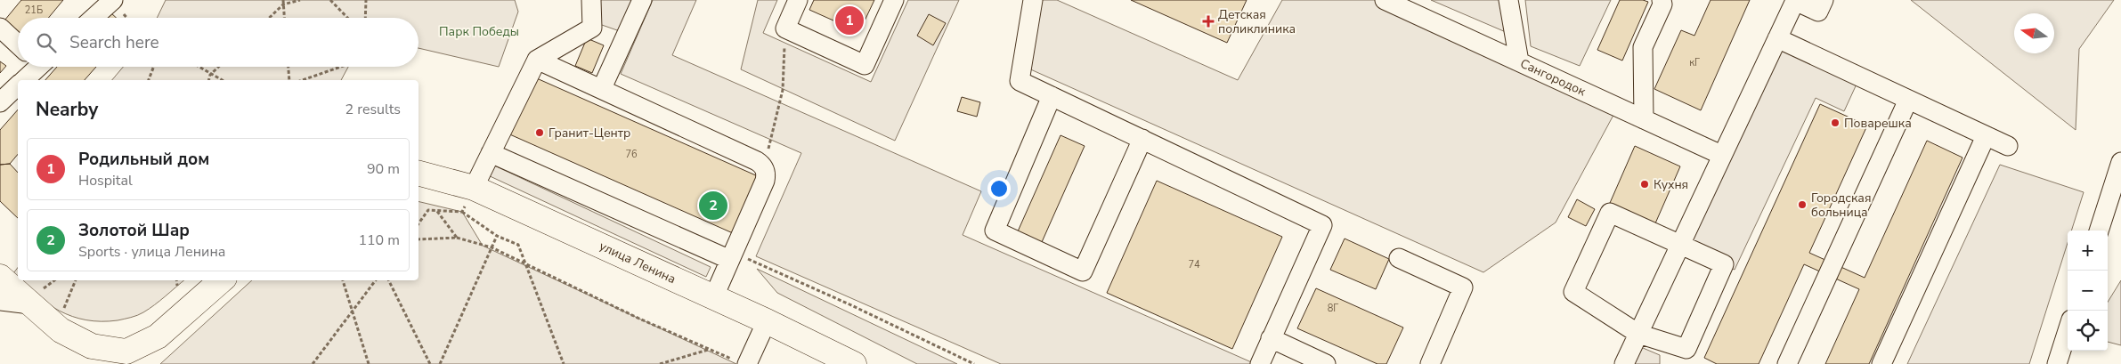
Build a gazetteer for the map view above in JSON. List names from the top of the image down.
{
  "streets": {
    "main road": ["улица Ленина"],
    "street": ["Сангородок"]
  },
  "parks": ["Парк Победы"],
  "places": {
    "health": ["Детская поликлиника"],
    "other": [
      "Поварешка",
      "Гранит-Центр",
      "Кухня",
      "Городская больница"
    ]
  },
  "house_numbers": [
    "21Б",
    "кГ",
    "76",
    "74",
    "8Г"
  ],
  "north": "left",
  "page": {
    "pins": ["1", "2"],
    "search": "Search here",
    "heading": ["Nearby", "2 results"],
    "list": [
      {
        "mark": "1",
        "name": "Родильный дом",
        "note": "Hospital",
        "value": "90 m"
      },
      {
        "mark": "2",
        "name": "Золотой Шар",
        "note": "Sports · улица Ленина",
        "value": "110 m"
      }
    ],
    "map_buttons": ["+", "−"]
  }
}
